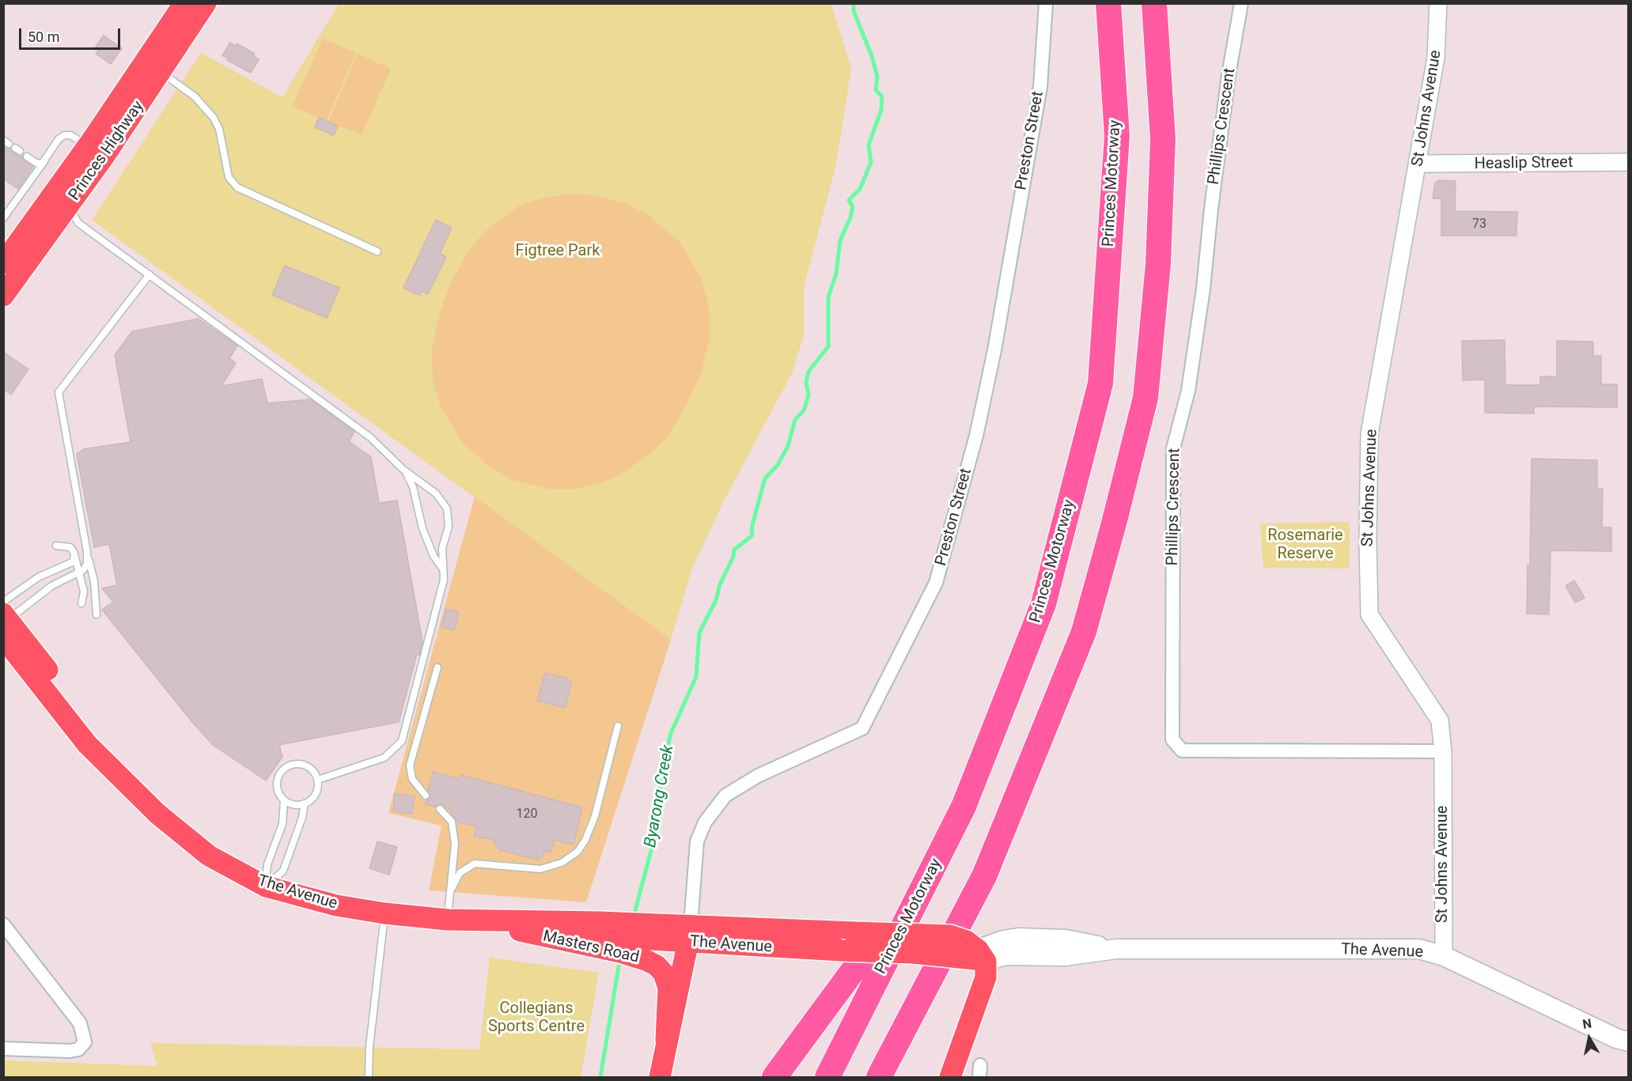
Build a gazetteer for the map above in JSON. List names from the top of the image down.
{
  "streets": {
    "highway": ["Princes Motorway"],
    "main road": ["Princes Highway", "The Avenue", "Masters Road"],
    "street": [
      "St Johns Avenue",
      "Phillips Crescent",
      "Preston Street",
      "Heaslip Street"
    ]
  },
  "crossings": [
    ["St Johns Avenue", "Phillips Crescent"],
    ["St Johns Avenue", "Heaslip Street"],
    ["St Johns Avenue", "The Avenue"],
    ["Preston Street", "The Avenue"],
    ["Preston Street", "Masters Road"],
    ["The Avenue", "Masters Road"]
  ],
  "water": ["Byarong Creek"],
  "parks": ["Figtree Park", "Rosemarie Reserve", "Collegians Sports Centre"],
  "house_numbers": ["73", "120"],
  "scale_bar": "50 m",
  "north": "top"
}
